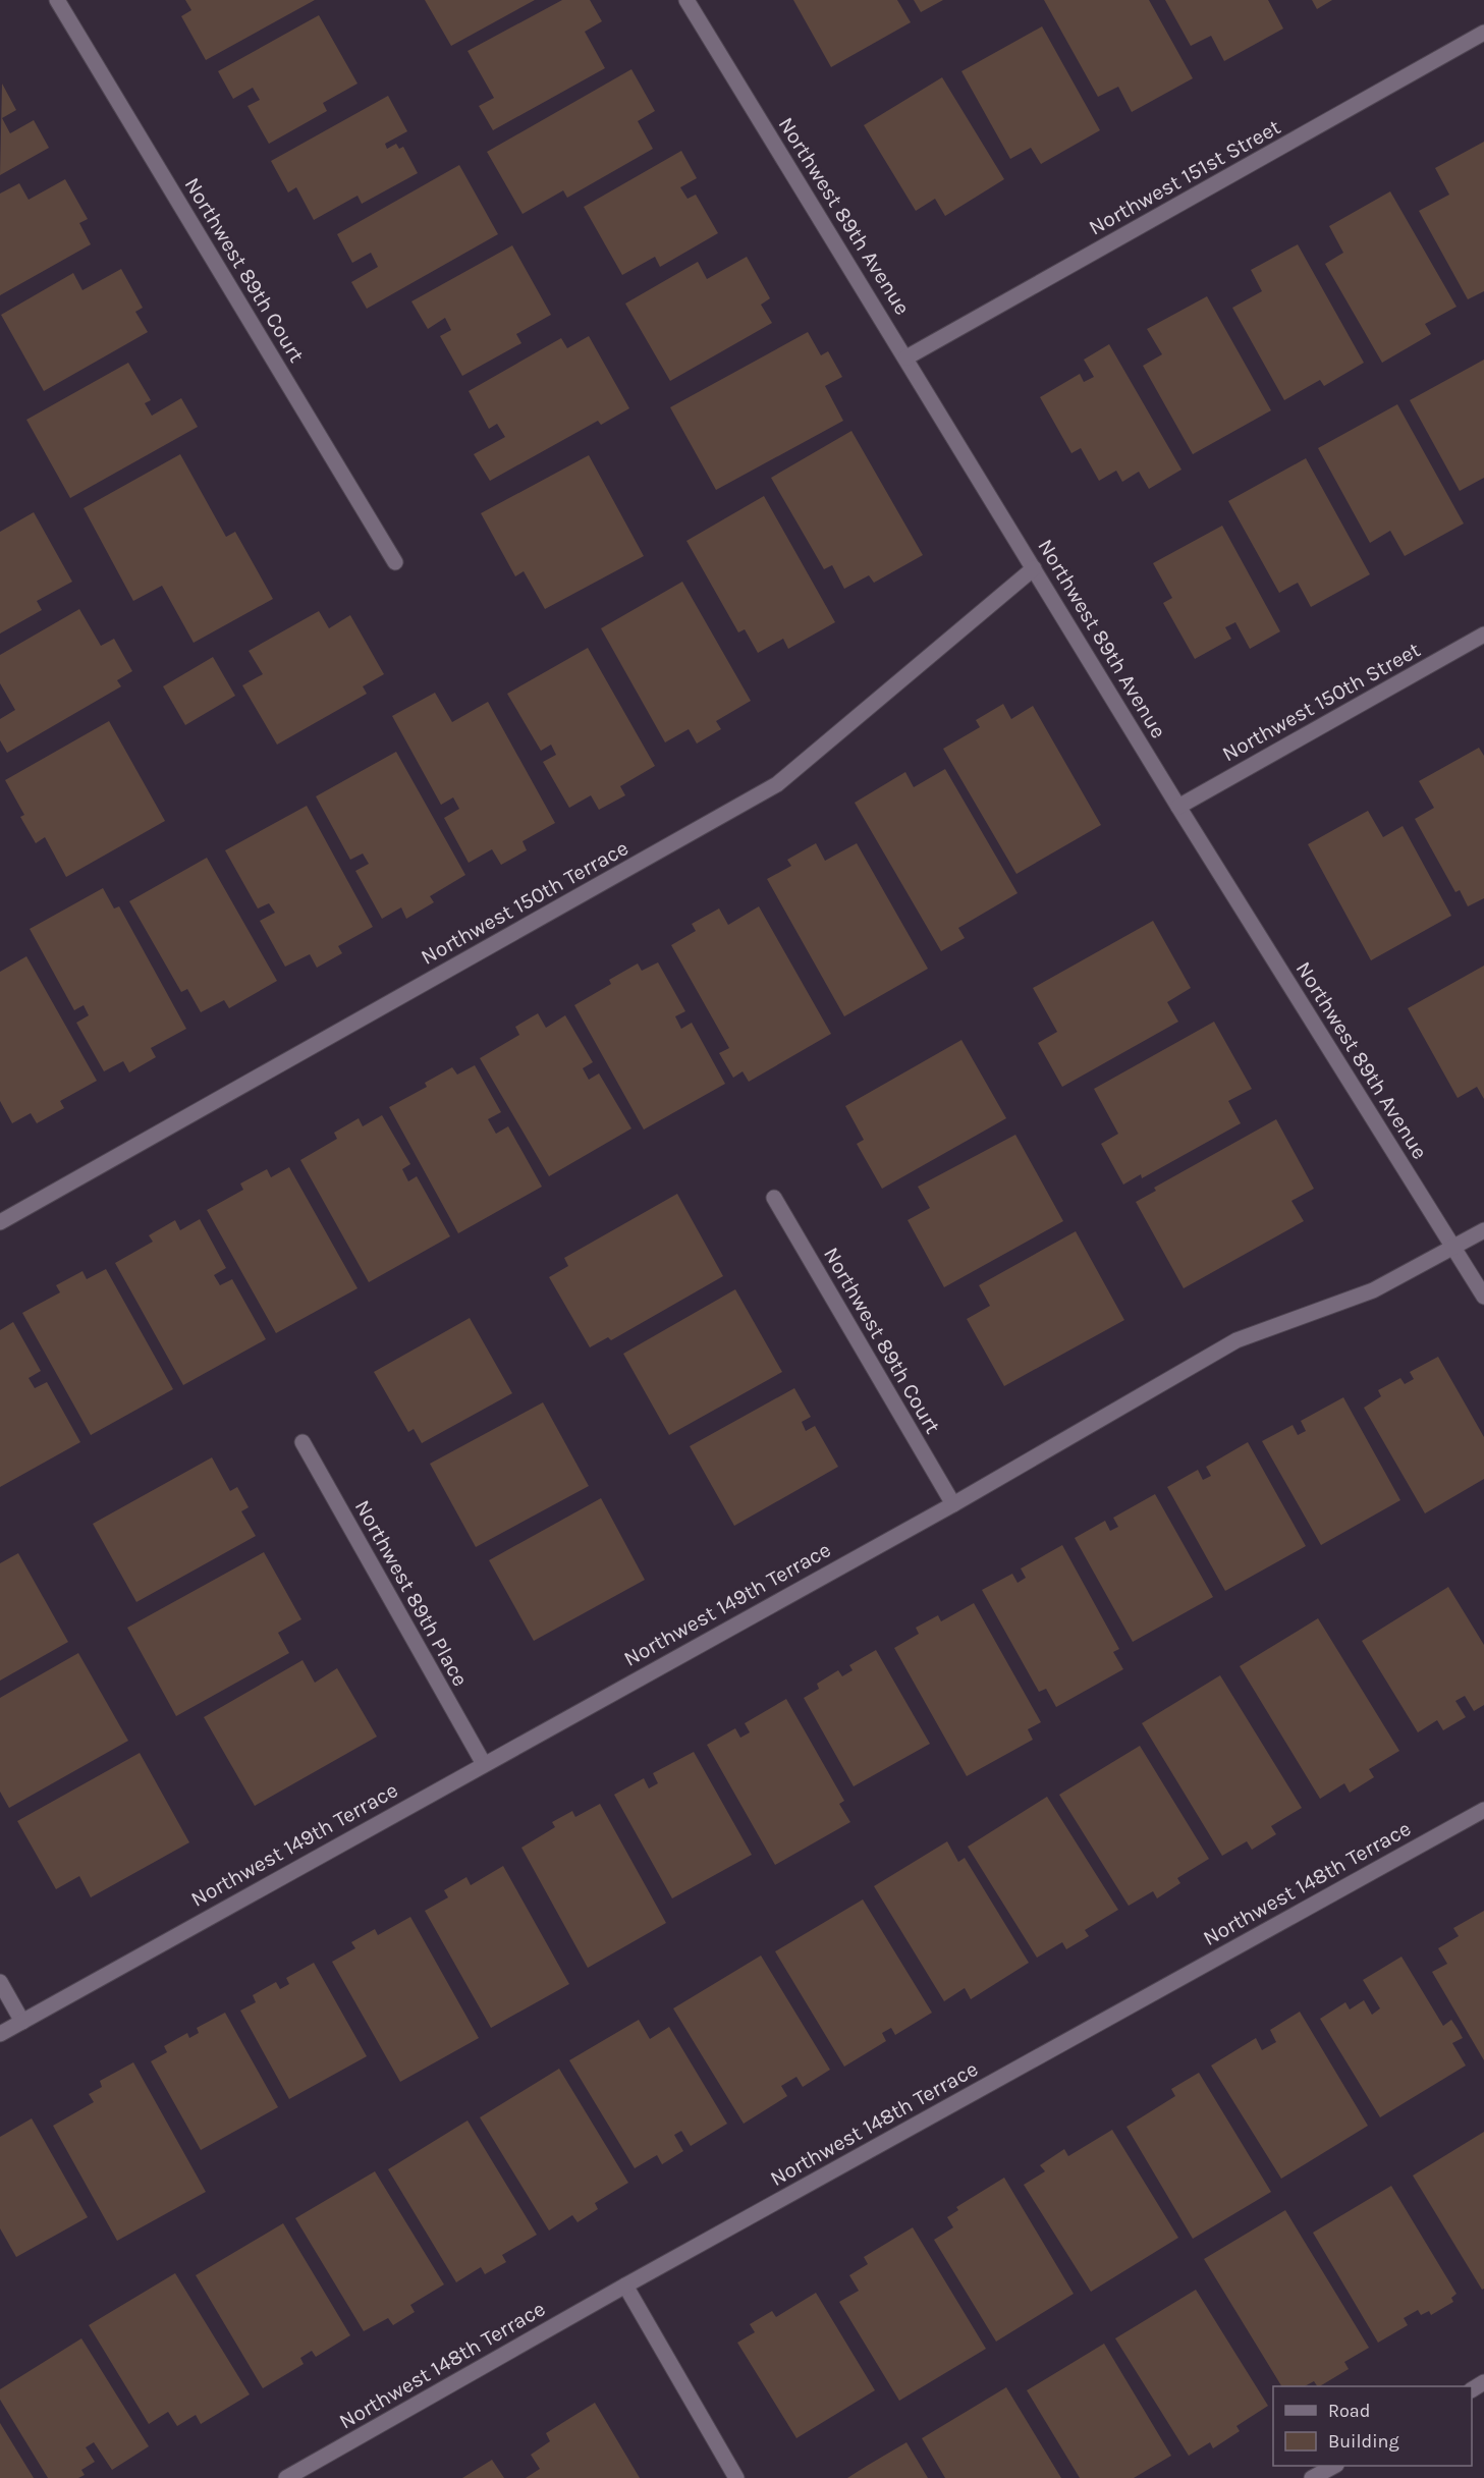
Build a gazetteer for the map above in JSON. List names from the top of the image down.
{
  "streets": {
    "street": [
      "Northwest 151st Street",
      "Northwest 89th Avenue",
      "Northwest 89th Court",
      "Northwest 150th Street",
      "Northwest 150th Terrace",
      "Northwest 89th Place",
      "Northwest 149th Terrace",
      "Northwest 148th Terrace"
    ]
  },
  "crossings": [
    ["Northwest 151st Street", "Northwest 89th Avenue"],
    ["Northwest 89th Avenue", "Northwest 150th Street"],
    ["Northwest 89th Avenue", "Northwest 150th Terrace"],
    ["Northwest 89th Avenue", "Northwest 149th Terrace"],
    ["Northwest 89th Court", "Northwest 149th Terrace"],
    ["Northwest 89th Place", "Northwest 149th Terrace"]
  ],
  "legend": ["Road", "Building"]
}
